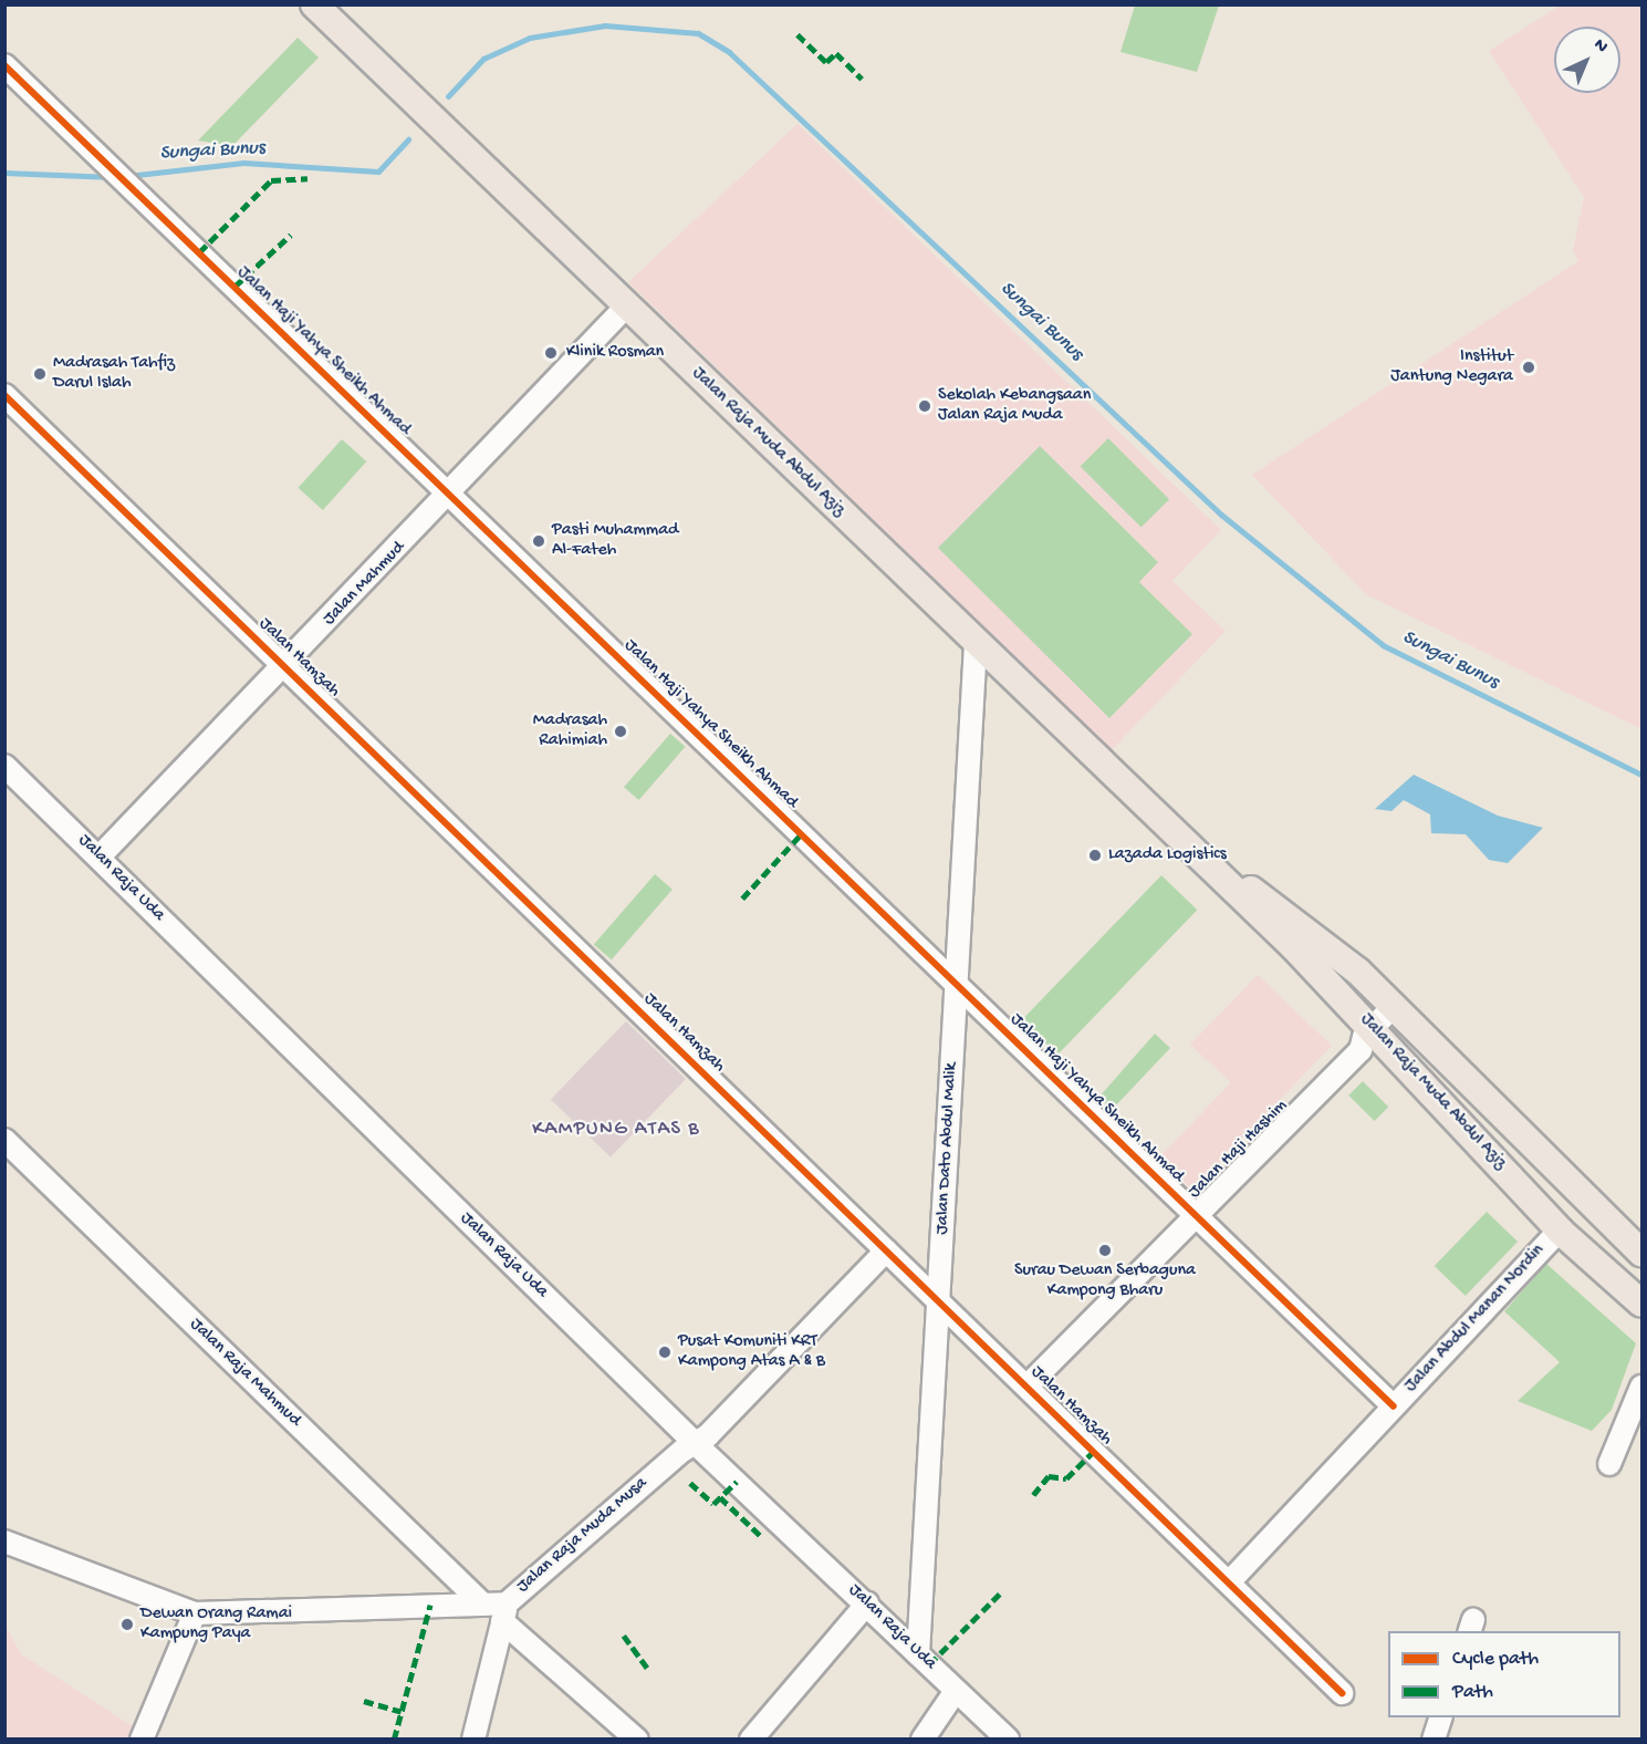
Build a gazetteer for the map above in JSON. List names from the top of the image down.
{
  "streets": {
    "main road": ["Jalan Raja Muda Abdul Aziz"],
    "street": [
      "Jalan Haji Yahya Sheikh Ahmad",
      "Jalan Mahmud",
      "Jalan Hamzah",
      "Jalan Raja Uda",
      "Jalan Dato Abdul Malik",
      "Jalan Haji Hashim",
      "Jalan Abdul Manan Nordin",
      "Jalan Raja Mahmud",
      "Jalan Raja Muda Musa"
    ]
  },
  "crossings": [
    ["Jalan Haji Yahya Sheikh Ahmad", "Jalan Mahmud"],
    ["Jalan Haji Yahya Sheikh Ahmad", "Jalan Dato Abdul Malik"],
    ["Jalan Haji Yahya Sheikh Ahmad", "Jalan Haji Hashim"],
    ["Jalan Haji Yahya Sheikh Ahmad", "Jalan Abdul Manan Nordin"],
    ["Jalan Raja Muda Abdul Aziz", "Jalan Mahmud"],
    ["Jalan Raja Muda Abdul Aziz", "Jalan Dato Abdul Malik"],
    ["Jalan Raja Muda Abdul Aziz", "Jalan Haji Hashim"],
    ["Jalan Raja Muda Abdul Aziz", "Jalan Abdul Manan Nordin"],
    ["Jalan Mahmud", "Jalan Hamzah"],
    ["Jalan Mahmud", "Jalan Raja Uda"],
    ["Jalan Hamzah", "Jalan Dato Abdul Malik"],
    ["Jalan Hamzah", "Jalan Haji Hashim"],
    ["Jalan Hamzah", "Jalan Abdul Manan Nordin"],
    ["Jalan Hamzah", "Jalan Raja Muda Musa"],
    ["Jalan Raja Uda", "Jalan Dato Abdul Malik"],
    ["Jalan Raja Uda", "Jalan Raja Muda Musa"],
    ["Jalan Raja Mahmud", "Jalan Raja Muda Musa"]
  ],
  "districts": ["KAMPUNG ATAS B"],
  "water": ["Sungai Bunus"],
  "places": [
    "Klinik Rosman",
    "Institut Jantung Negara",
    "Madrasah Tahfiz Darul Islah",
    "Sekolah Kebangsaan Jalan Raja Muda",
    "Pasti Muhammad Al-Fateh",
    "Madrasah Rahimiah",
    "Lazada Logistics",
    "Surau Dewan Serbaguna Kampong Bharu",
    "Pusat Komuniti KRT Kampong Atas A & B",
    "Dewan Orang Ramai Kampung Paya"
  ],
  "legend": ["Cycle path", "Path"],
  "north": "top right"
}
